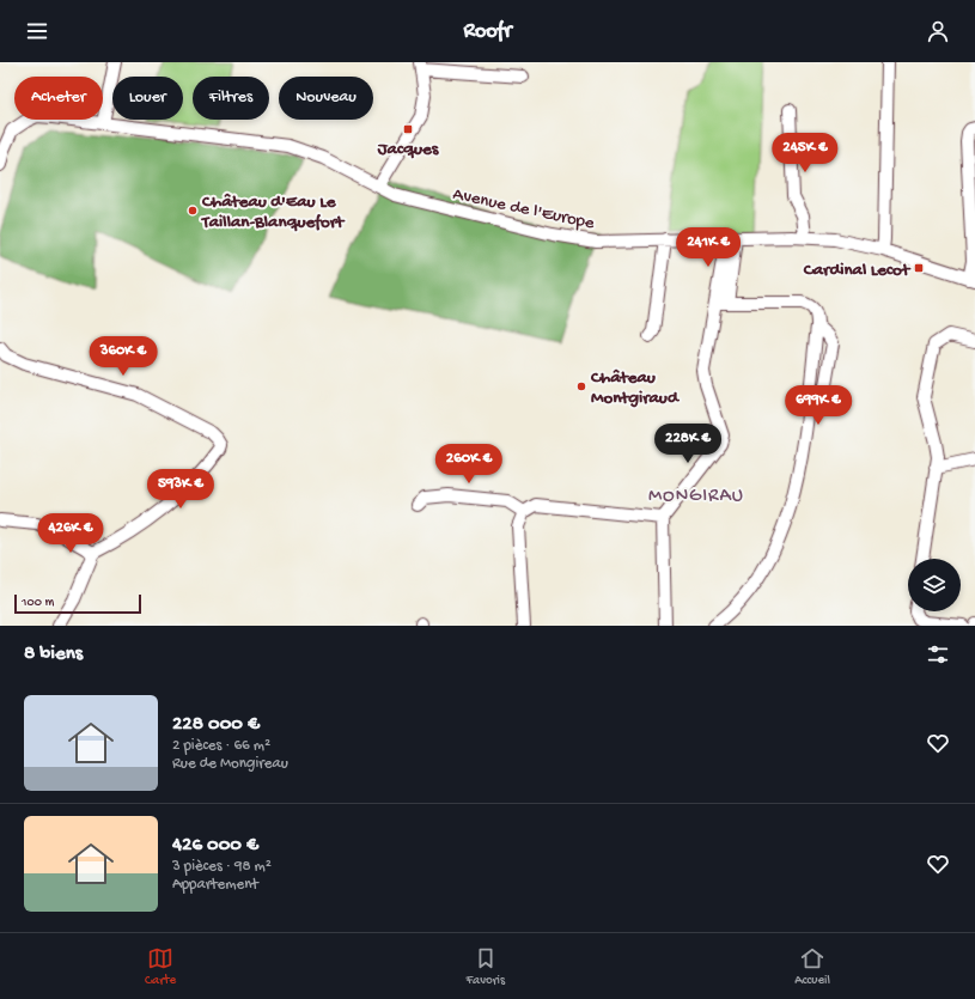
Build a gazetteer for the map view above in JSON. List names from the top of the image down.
{
  "streets": {
    "street": ["Avenue de l'Europe"]
  },
  "districts": ["MONGIRAU"],
  "places": {
    "transit": ["Jacques", "Cardinal Lecot"],
    "other": ["Château d'Eau Le Taillan-Blanquefort", "Château Montgiraud"]
  },
  "scale_bar": "100 m",
  "page": {
    "header": "Roofr",
    "chip": [
      "Acheter",
      "Louer",
      "Filtres",
      "Nouveau"
    ],
    "price": [
      "245K €",
      "241K €",
      "360K €",
      "699K €",
      "228K €",
      "260K €",
      "593K €",
      "426K €"
    ],
    "scale": "100 m",
    "heading": "8 biens",
    "list": [
      {
        "name": "228 000 €",
        "note": "2 pièces · 66 m² · Rue de Mongireau"
      },
      {
        "name": "426 000 €",
        "note": "3 pièces · 98 m² · Appartement"
      }
    ],
    "tabs": ["Carte", "Favoris", "Accueil"]
  }
}
